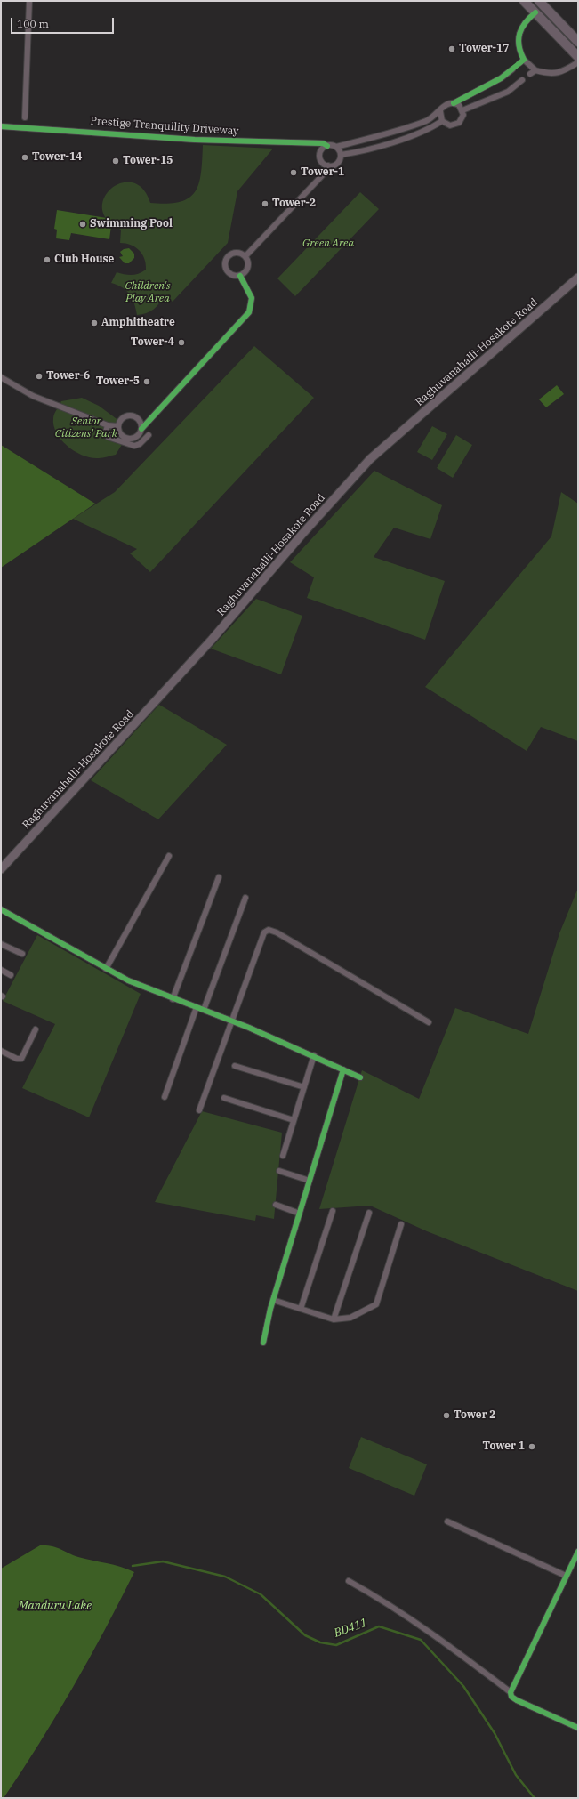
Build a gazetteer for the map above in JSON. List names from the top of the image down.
{
  "streets": {
    "main road": ["Raghuvanahalli-Hosakote Road"],
    "street": ["Prestige Tranquility Driveway"]
  },
  "water": ["Manduru Lake", "BD411"],
  "parks": ["Green Area", "Children's Play Area", "Senior Citizens' Park"],
  "places": [
    "Tower-17",
    "Tower-14",
    "Tower-15",
    "Tower-1",
    "Tower-2",
    "Swimming Pool",
    "Club House",
    "Amphitheatre",
    "Tower-4",
    "Tower-6",
    "Tower-5",
    "Tower 2",
    "Tower 1"
  ],
  "scale_bar": "100 m"
}
